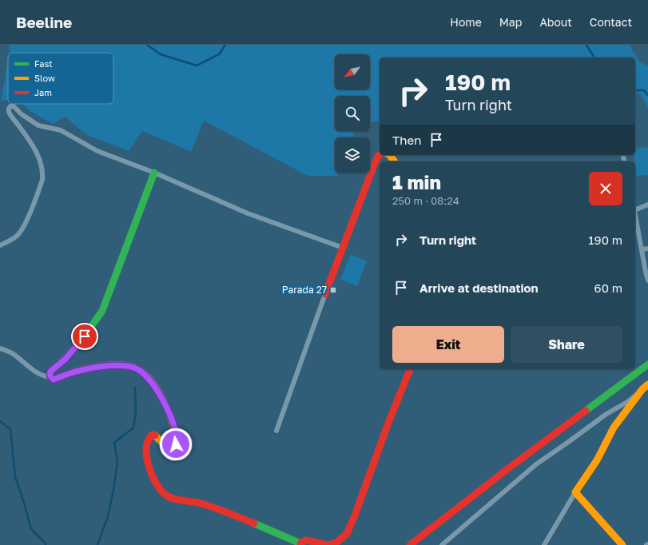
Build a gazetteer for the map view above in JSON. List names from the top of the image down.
{
  "places": {
    "transit": ["Parada 27"]
  },
  "legend": ["Fast", "Slow", "Jam"],
  "north": "bottom left",
  "page": {
    "header": "Beeline",
    "nav": [
      "Home",
      "Map",
      "About",
      "Contact"
    ],
    "turn": ["190 m", "Turn right"],
    "then": "Then",
    "heading": ["1 min", "250 m · 08:24"],
    "list": [
      {
        "name": "Turn right",
        "value": "190 m"
      },
      {
        "name": "Arrive at destination",
        "value": "60 m"
      }
    ],
    "buttons": ["Exit", "Share"]
  }
}
